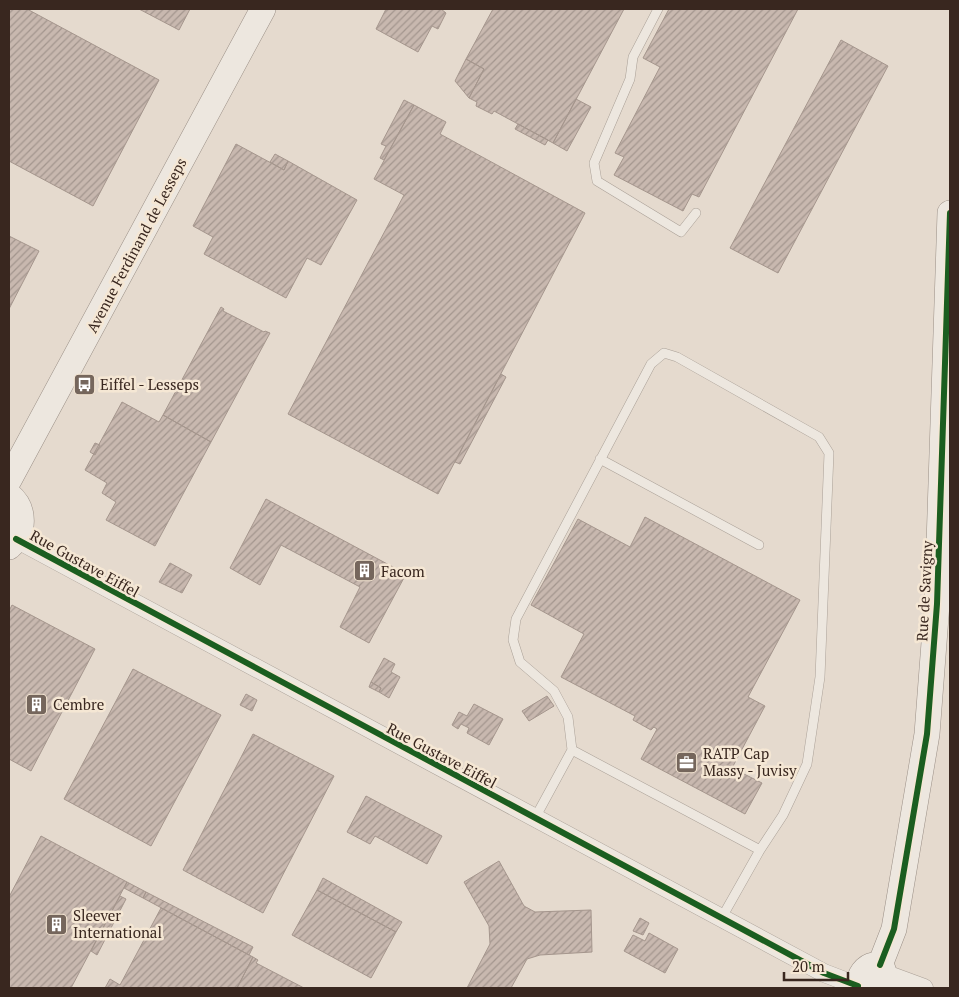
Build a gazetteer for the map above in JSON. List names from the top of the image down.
{
  "streets": {
    "street": ["Avenue Ferdinand de Lesseps", "Rue Gustave Eiffel", "Rue de Savigny"]
  },
  "crossings": [
    ["Rue Gustave Eiffel", "Rue de Savigny"]
  ],
  "places": {
    "bus stop": ["Eiffel - Lesseps"],
    "building": ["Facom", "Cembre", "Sleever International"],
    "office": ["RATP Cap Massy - Juvisy"]
  },
  "scale_bar": "20 m"
}
